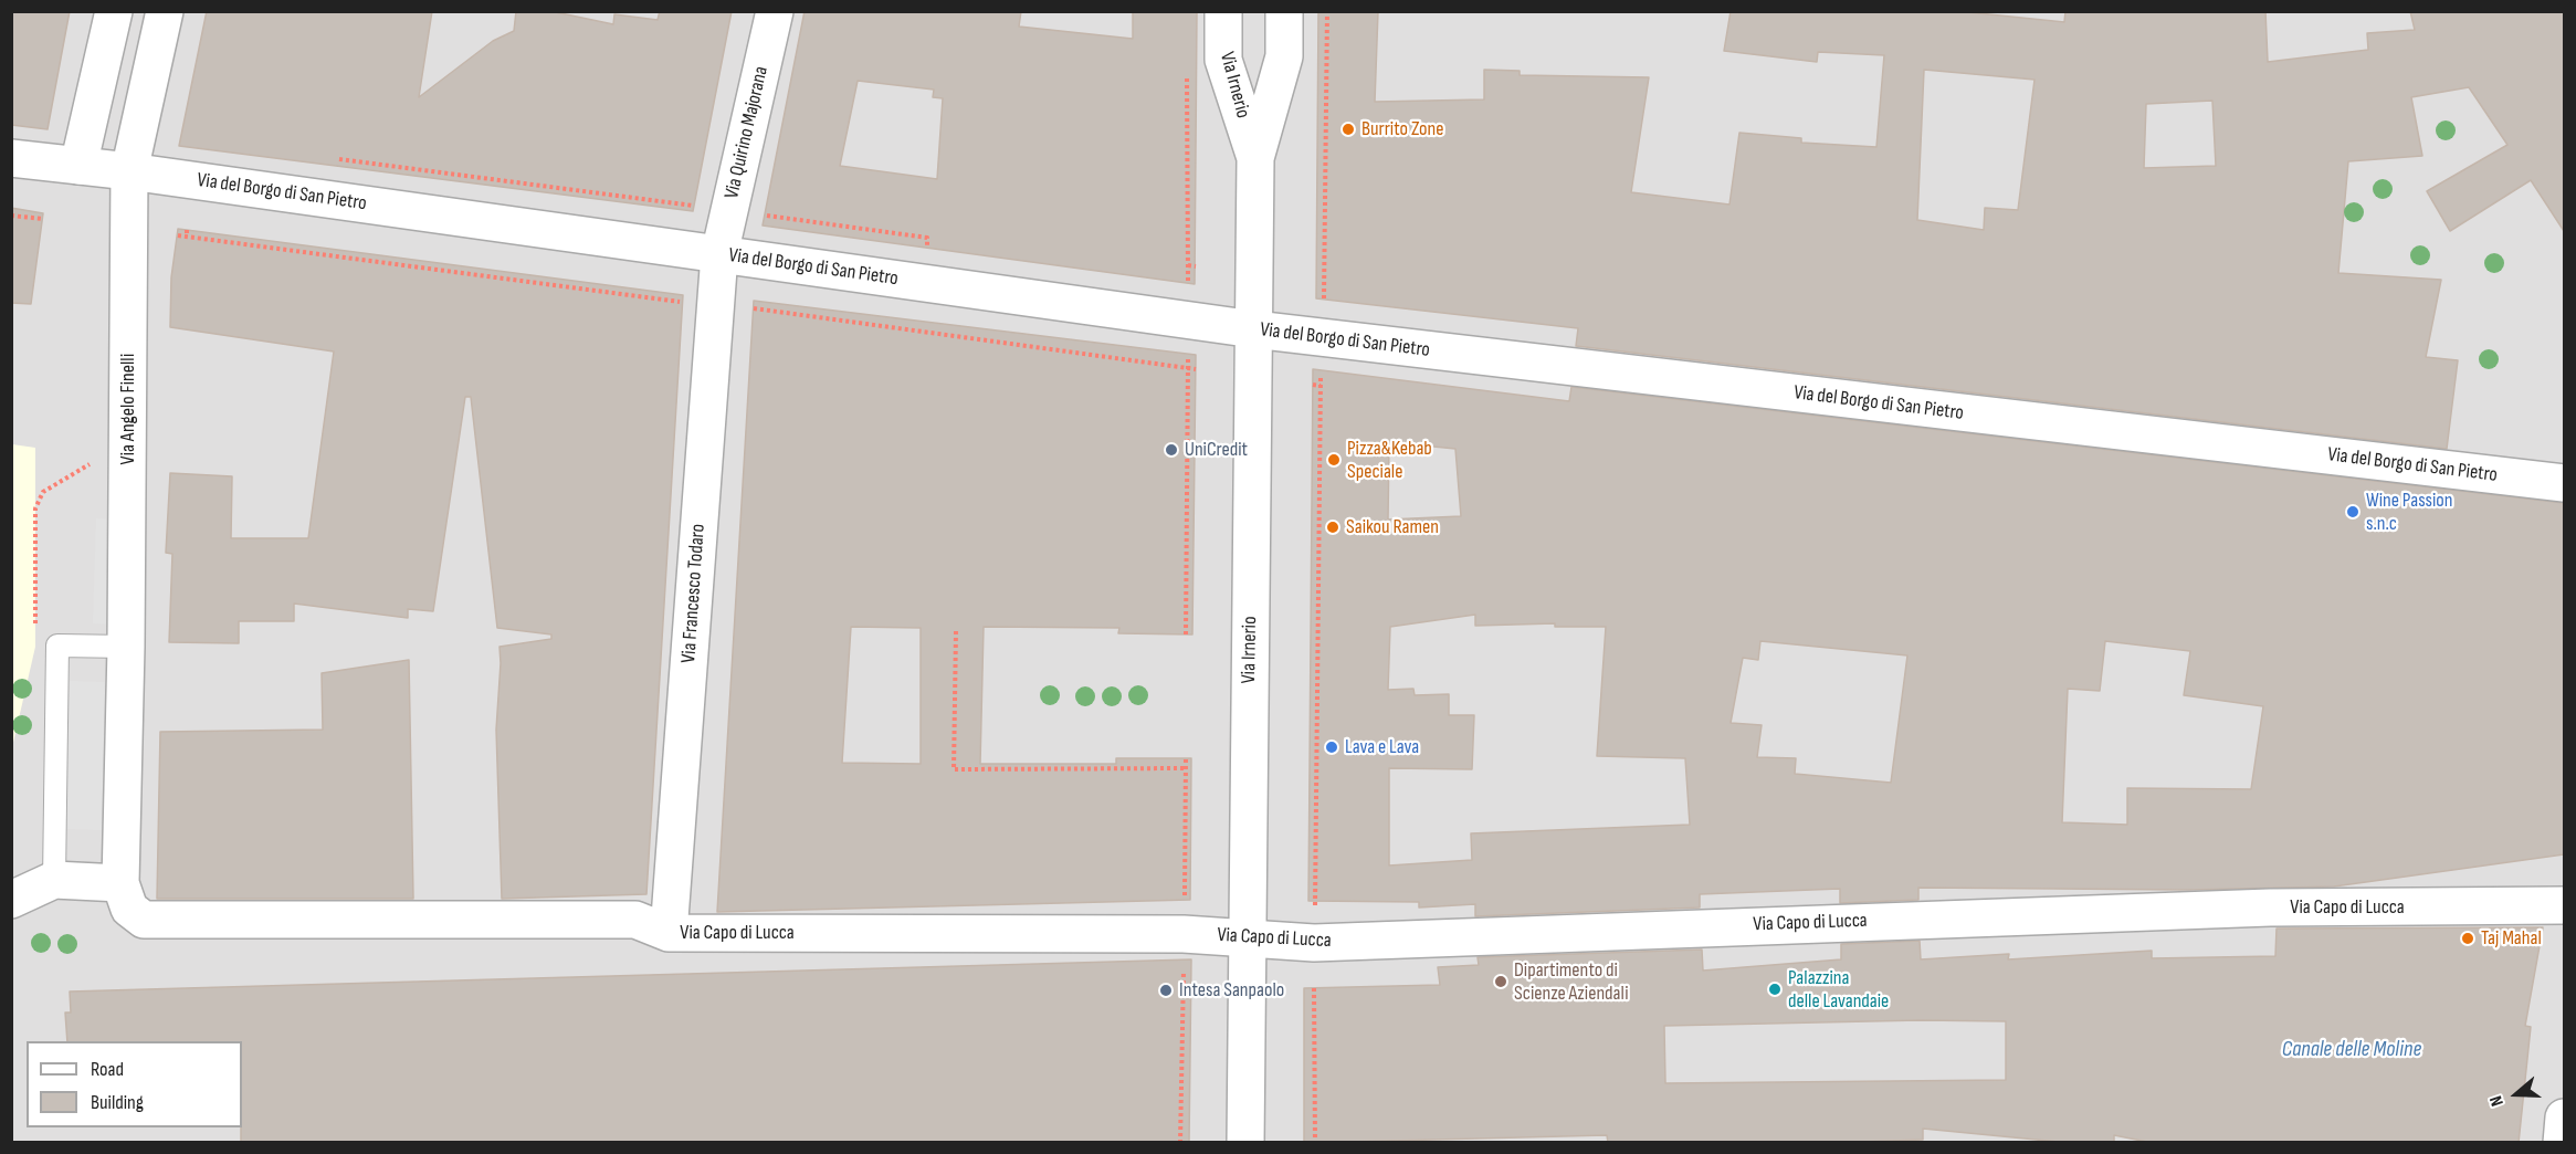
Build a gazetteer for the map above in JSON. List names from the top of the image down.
{
  "streets": {
    "street": [
      "Via Irnerio",
      "Via Quirino Majorana",
      "Via del Borgo di San Pietro",
      "Via Angelo Finelli",
      "Via Francesco Todaro",
      "Via Capo di Lucca"
    ]
  },
  "crossings": [
    ["Via Irnerio", "Via del Borgo di San Pietro"],
    ["Via Irnerio", "Via Capo di Lucca"],
    ["Via Quirino Majorana", "Via del Borgo di San Pietro"],
    ["Via Quirino Majorana", "Via Francesco Todaro"],
    ["Via del Borgo di San Pietro", "Via Angelo Finelli"],
    ["Via del Borgo di San Pietro", "Via Francesco Todaro"],
    ["Via Angelo Finelli", "Via Capo di Lucca"],
    ["Via Francesco Todaro", "Via Capo di Lucca"]
  ],
  "water": ["Canale delle Moline"],
  "places": [
    "Burrito Zone",
    "UniCredit",
    "Pizza&Kebab Speciale",
    "Wine Passion s.n.c",
    "Saikou Ramen",
    "Lava e Lava",
    "Taj Mahal",
    "Dipartimento di Scienze Aziendali",
    "Palazzina delle Lavandaie",
    "Intesa Sanpaolo"
  ],
  "legend": ["Road", "Building"],
  "north": "left"
}
